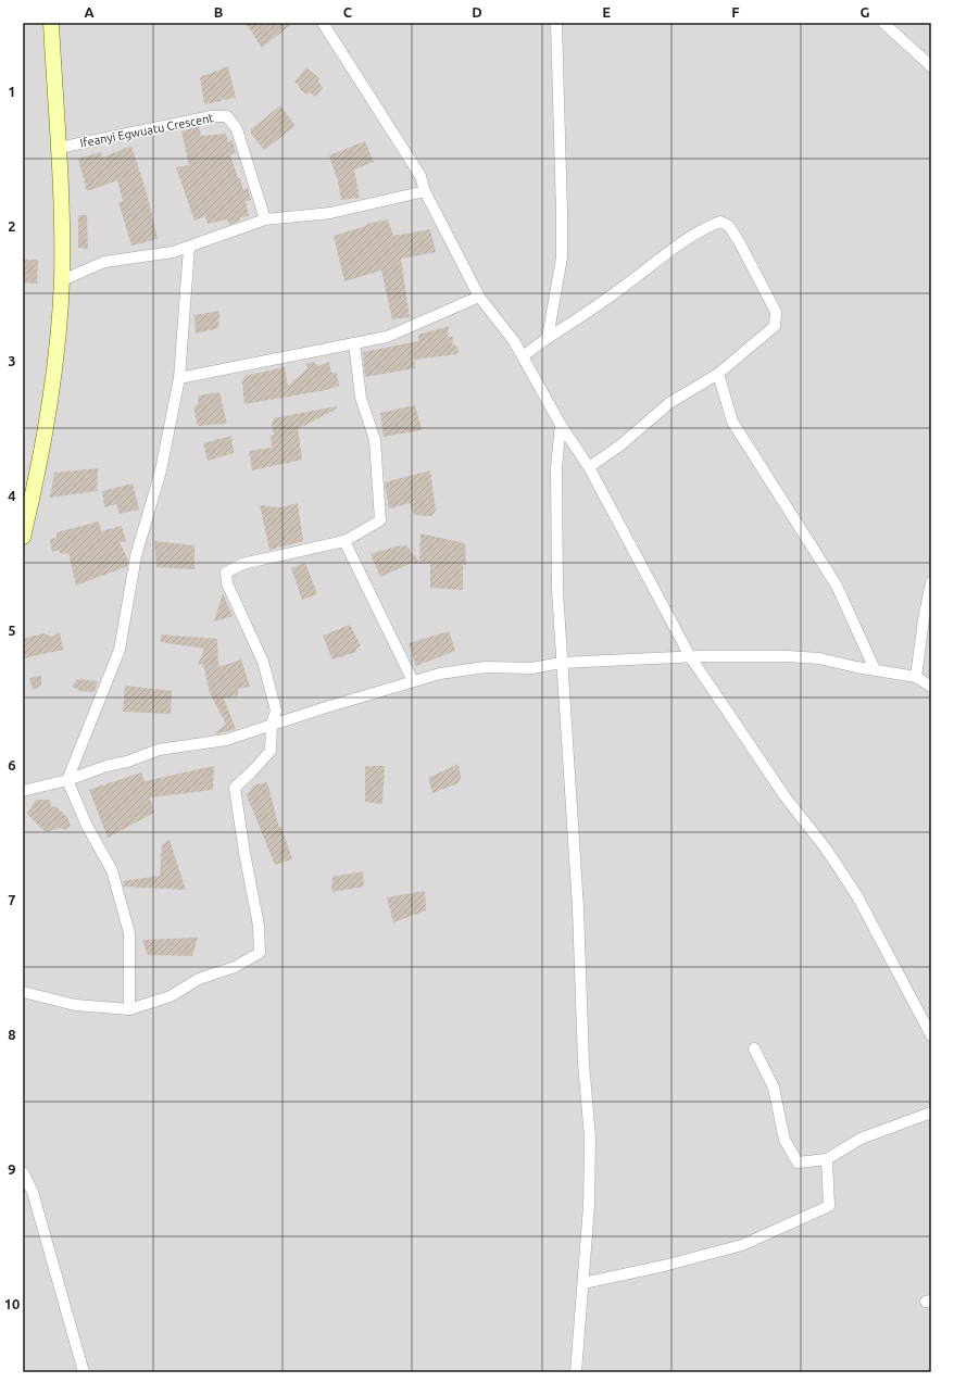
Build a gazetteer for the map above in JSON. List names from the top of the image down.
{
  "streets": {
    "street": ["Ifeanyi Egwuatu Crescent"]
  },
  "grid": {
    "columns": [
      "A",
      "B",
      "C",
      "D",
      "E",
      "F",
      "G"
    ],
    "rows": [
      "1",
      "2",
      "3",
      "4",
      "5",
      "6",
      "7",
      "8",
      "9",
      "10"
    ]
  }
}
